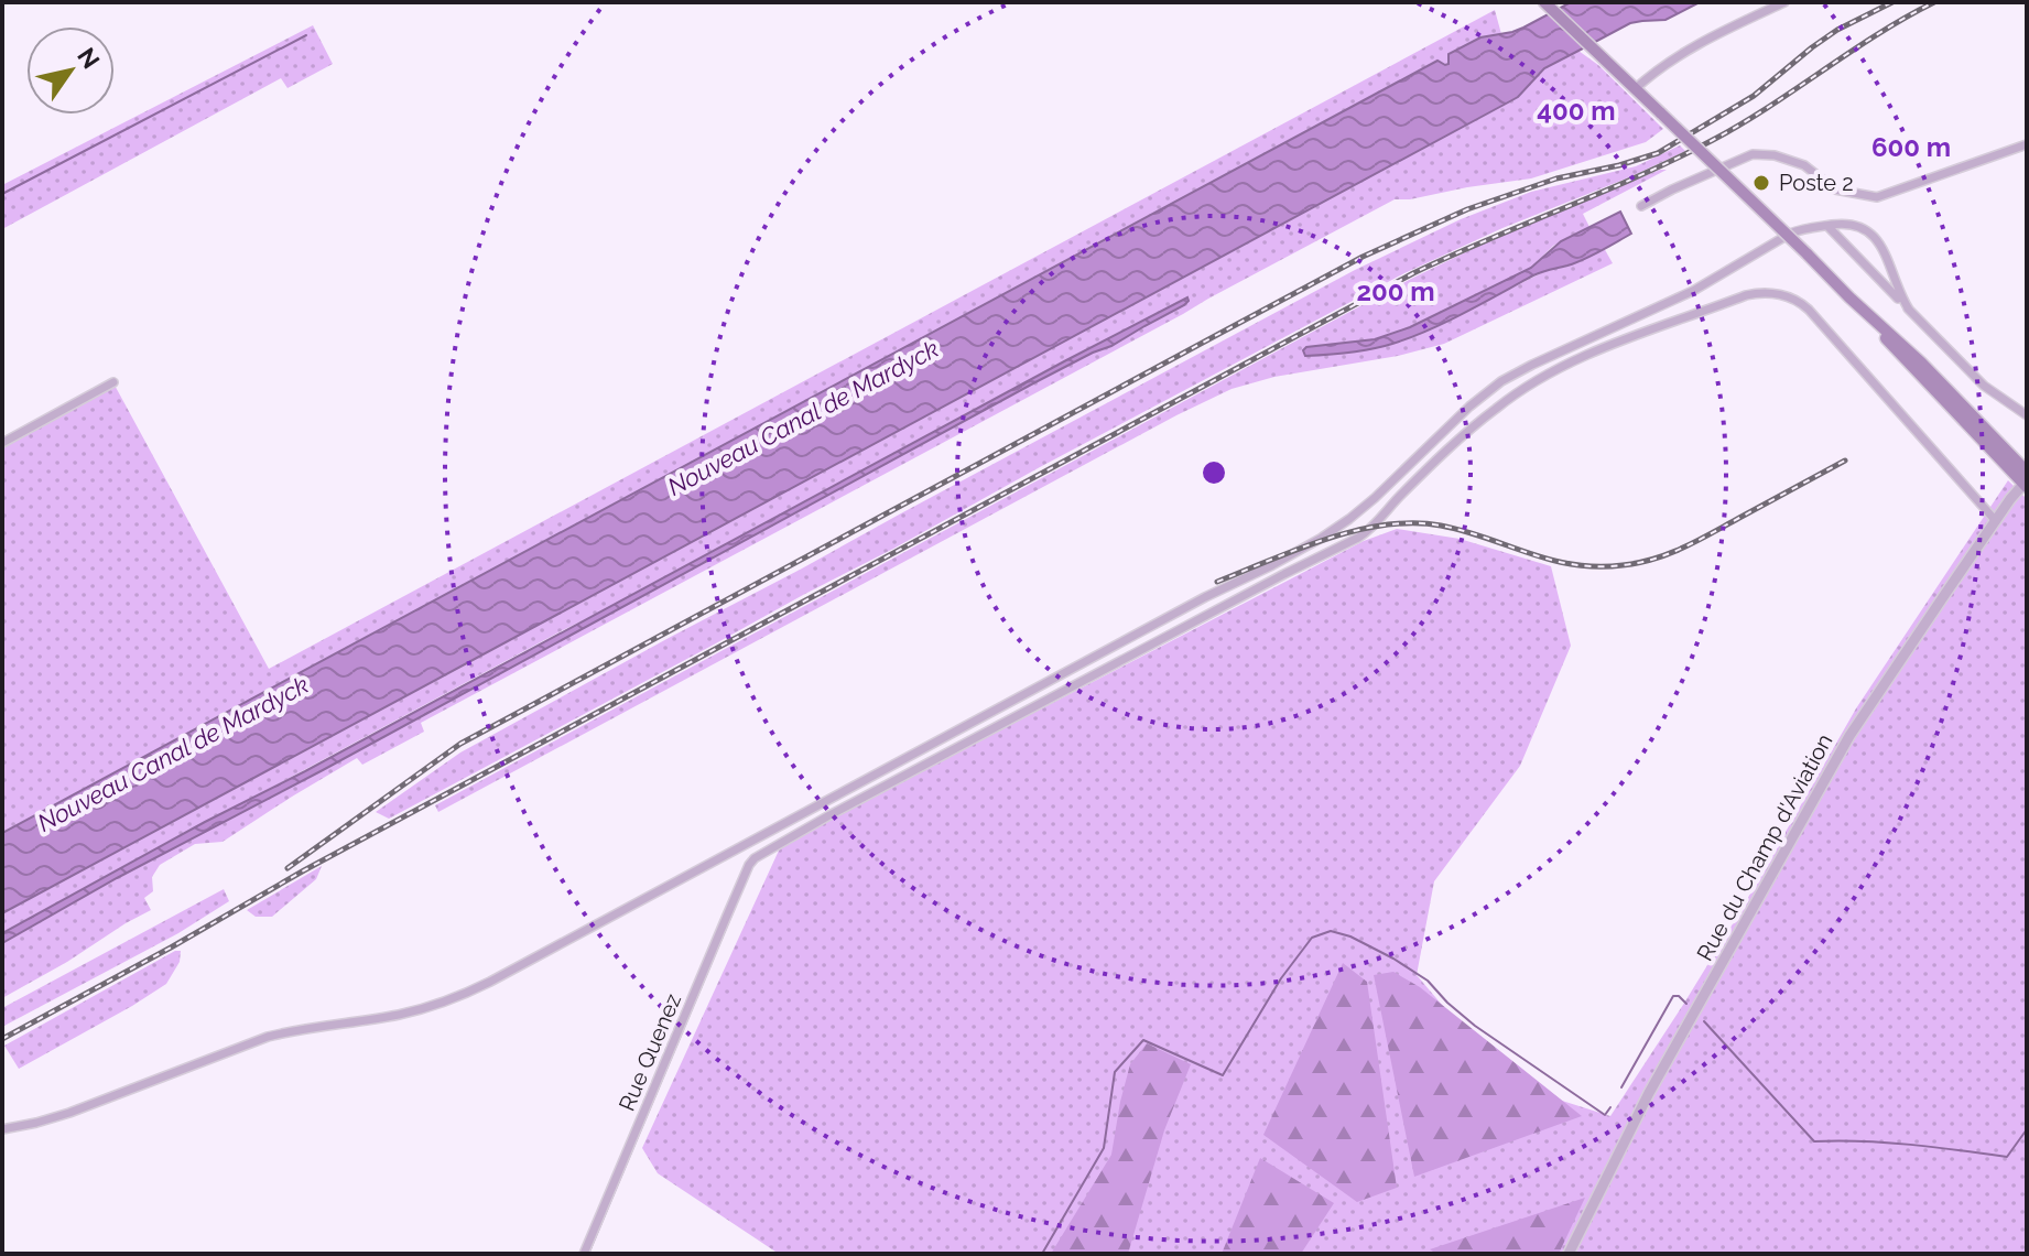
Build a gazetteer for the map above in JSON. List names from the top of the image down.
{
  "streets": {
    "street": ["Rue du Champ d'Aviation", "Rue Quenez"]
  },
  "crossings": [
    ["Rue du Champ d'Aviation", "Rue Quenez"]
  ],
  "water": ["Nouveau Canal de Mardyck"],
  "places": ["Poste 2"],
  "north": "top right",
  "rings": ["400 m", "600 m", "200 m"]
}
